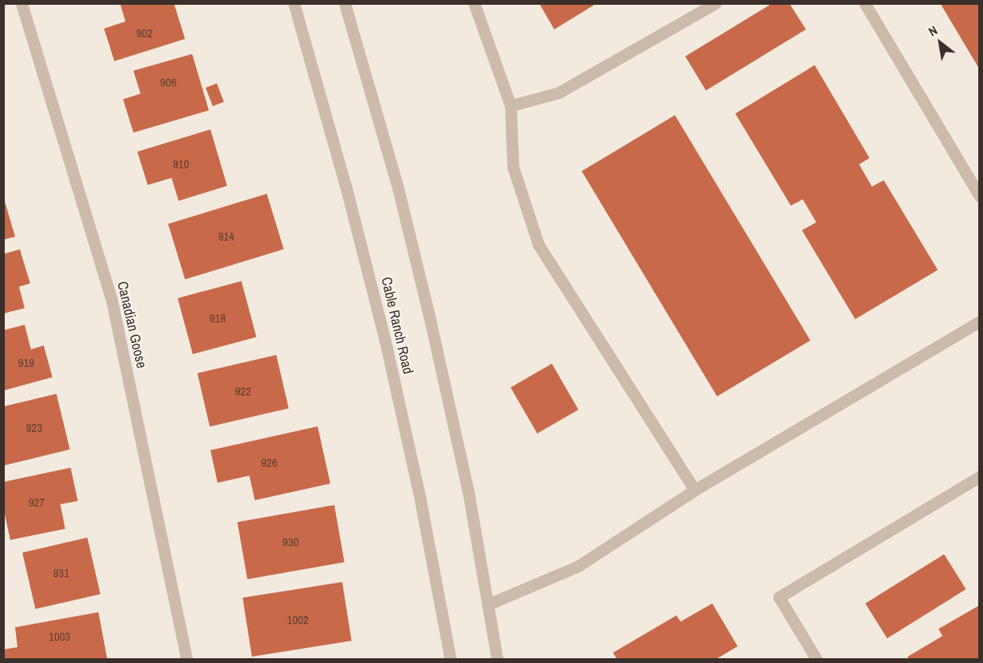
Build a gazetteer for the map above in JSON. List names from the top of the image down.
{
  "streets": {
    "street": ["Canadian Goose", "Cable Ranch Road"]
  },
  "house_numbers": [
    "902",
    "906",
    "910",
    "914",
    "918",
    "919",
    "922",
    "923",
    "926",
    "927",
    "930",
    "931",
    "1002",
    "1003"
  ],
  "north": "top left"
}
